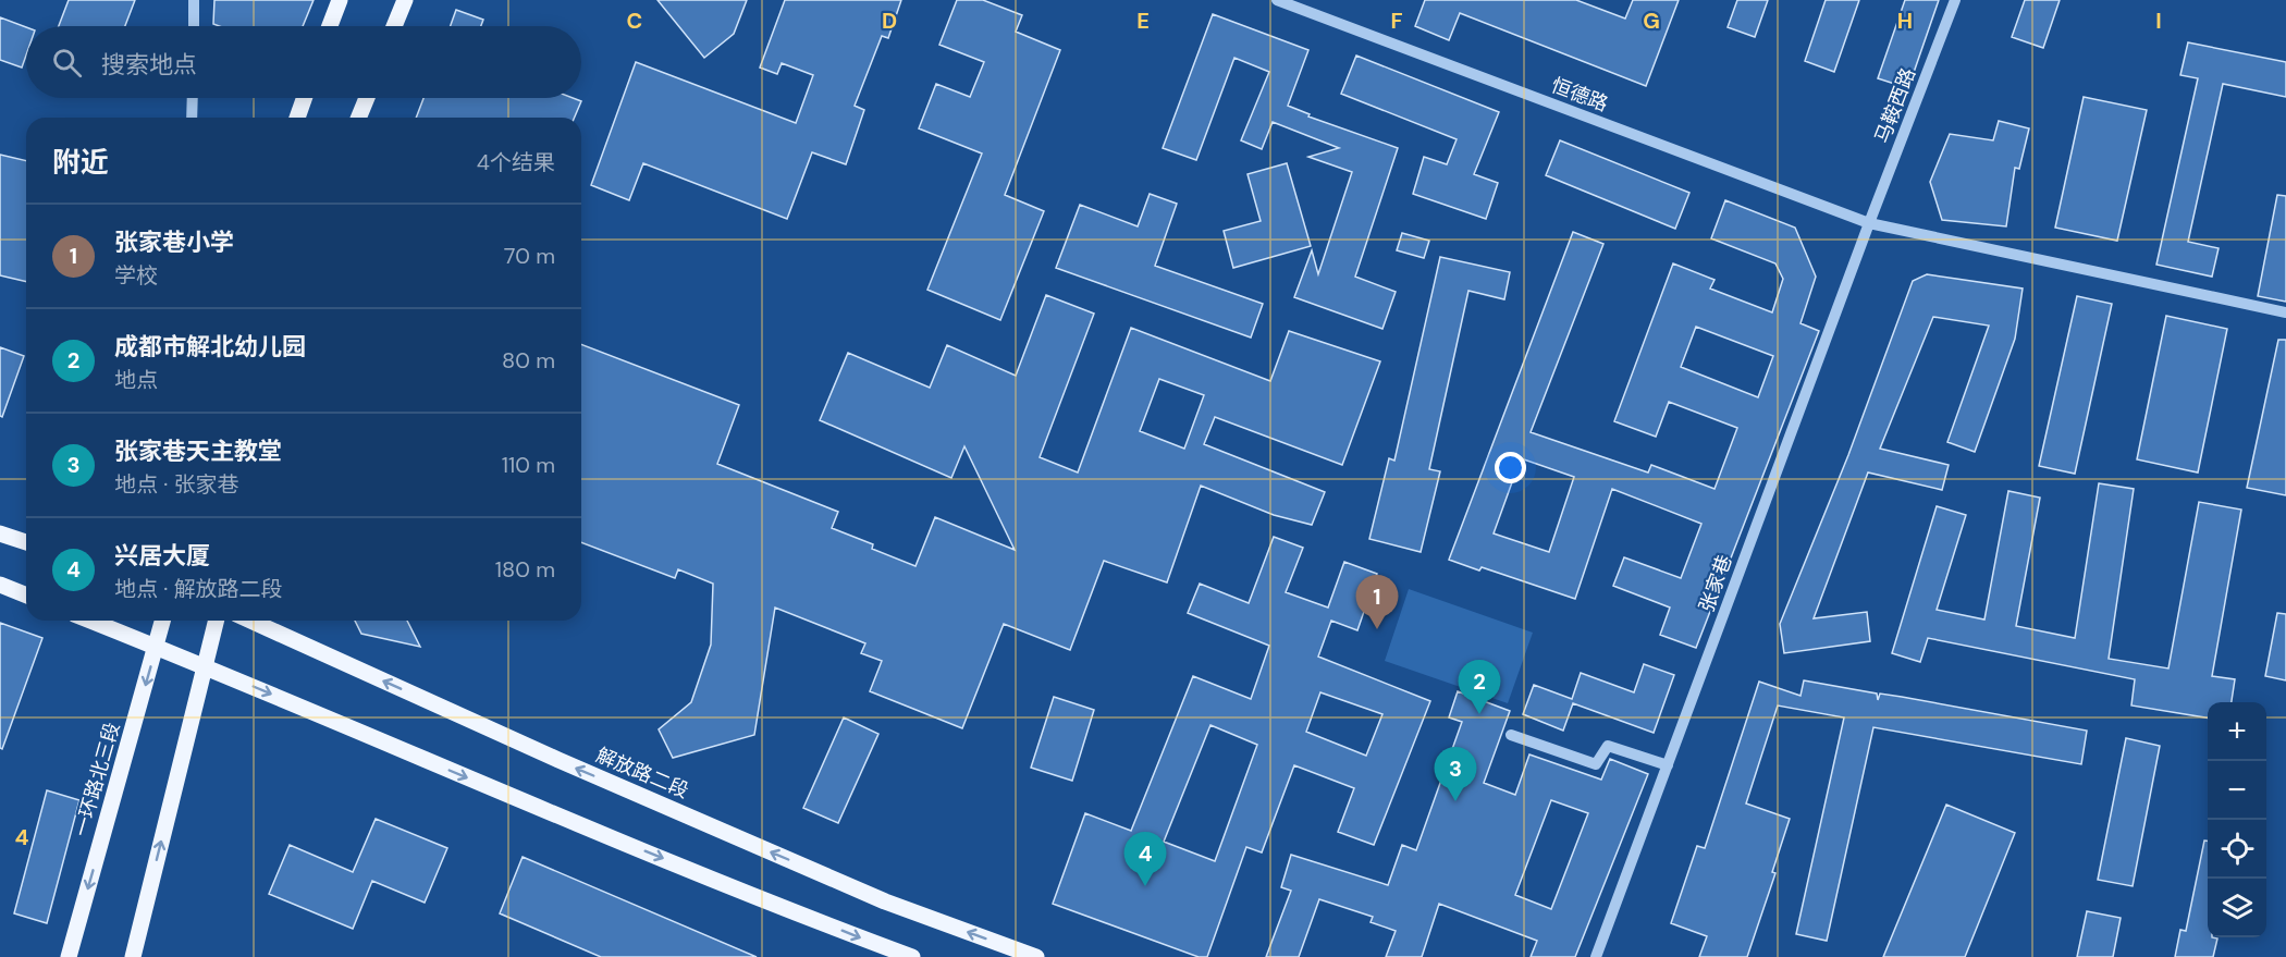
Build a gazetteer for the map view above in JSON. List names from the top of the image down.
{
  "streets": {
    "main road": ["解放路二段", "一环路北三段"],
    "street": ["恒德路", "马鞍西路", "张家巷"]
  },
  "crossings": [
    ["恒德路", "马鞍西路"],
    ["恒德路", "张家巷"],
    ["马鞍西路", "张家巷"]
  ],
  "page": {
    "search": "搜索地点",
    "heading": ["附近", "4个结果"],
    "list": [
      {
        "mark": "1",
        "name": "张家巷小学",
        "note": "学校",
        "value": "70 m"
      },
      {
        "mark": "2",
        "name": "成都市解北幼儿园",
        "note": "地点",
        "value": "80 m"
      },
      {
        "mark": "3",
        "name": "张家巷天主教堂",
        "note": "地点 · 张家巷",
        "value": "110 m"
      },
      {
        "mark": "4",
        "name": "兴居大厦",
        "note": "地点 · 解放路二段",
        "value": "180 m"
      }
    ],
    "pins": [
      "1",
      "2",
      "3",
      "4"
    ],
    "map_buttons": ["+", "−"]
  },
  "grid": {
    "columns": [
      "C",
      "D",
      "E",
      "F",
      "G",
      "H",
      "I"
    ],
    "rows": ["4"]
  }
}
